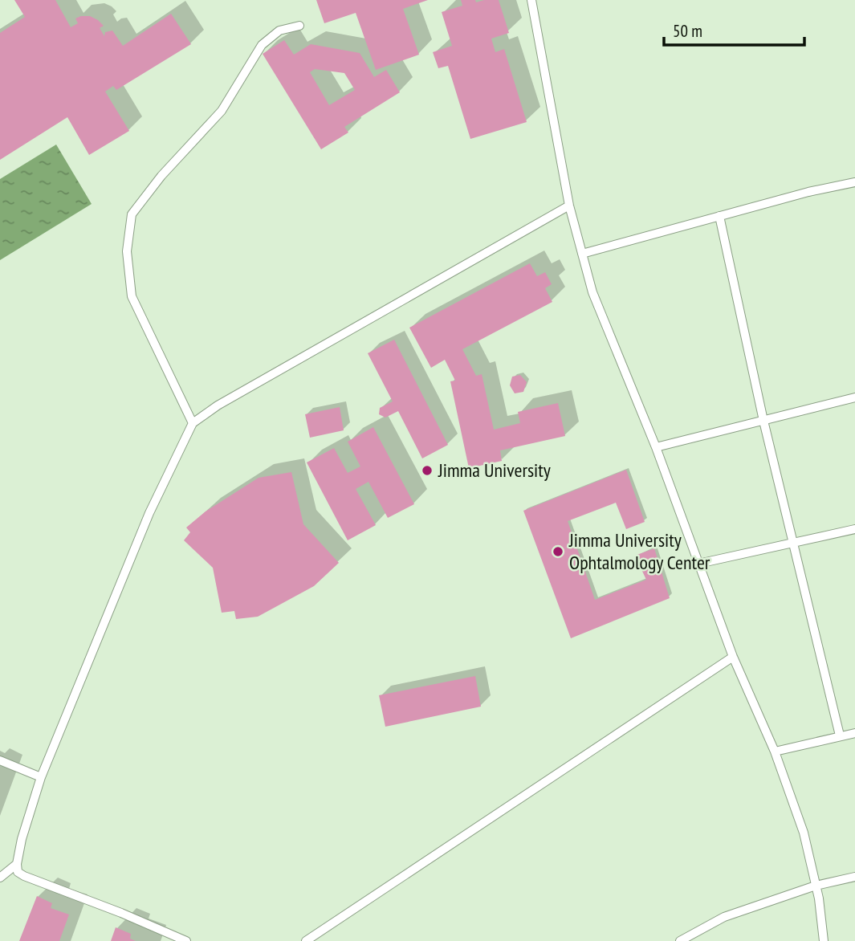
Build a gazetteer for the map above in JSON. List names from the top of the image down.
{
  "places": ["Jimma University", "Jimma University Ophtalmology Center"],
  "scale_bar": "50 m"
}
